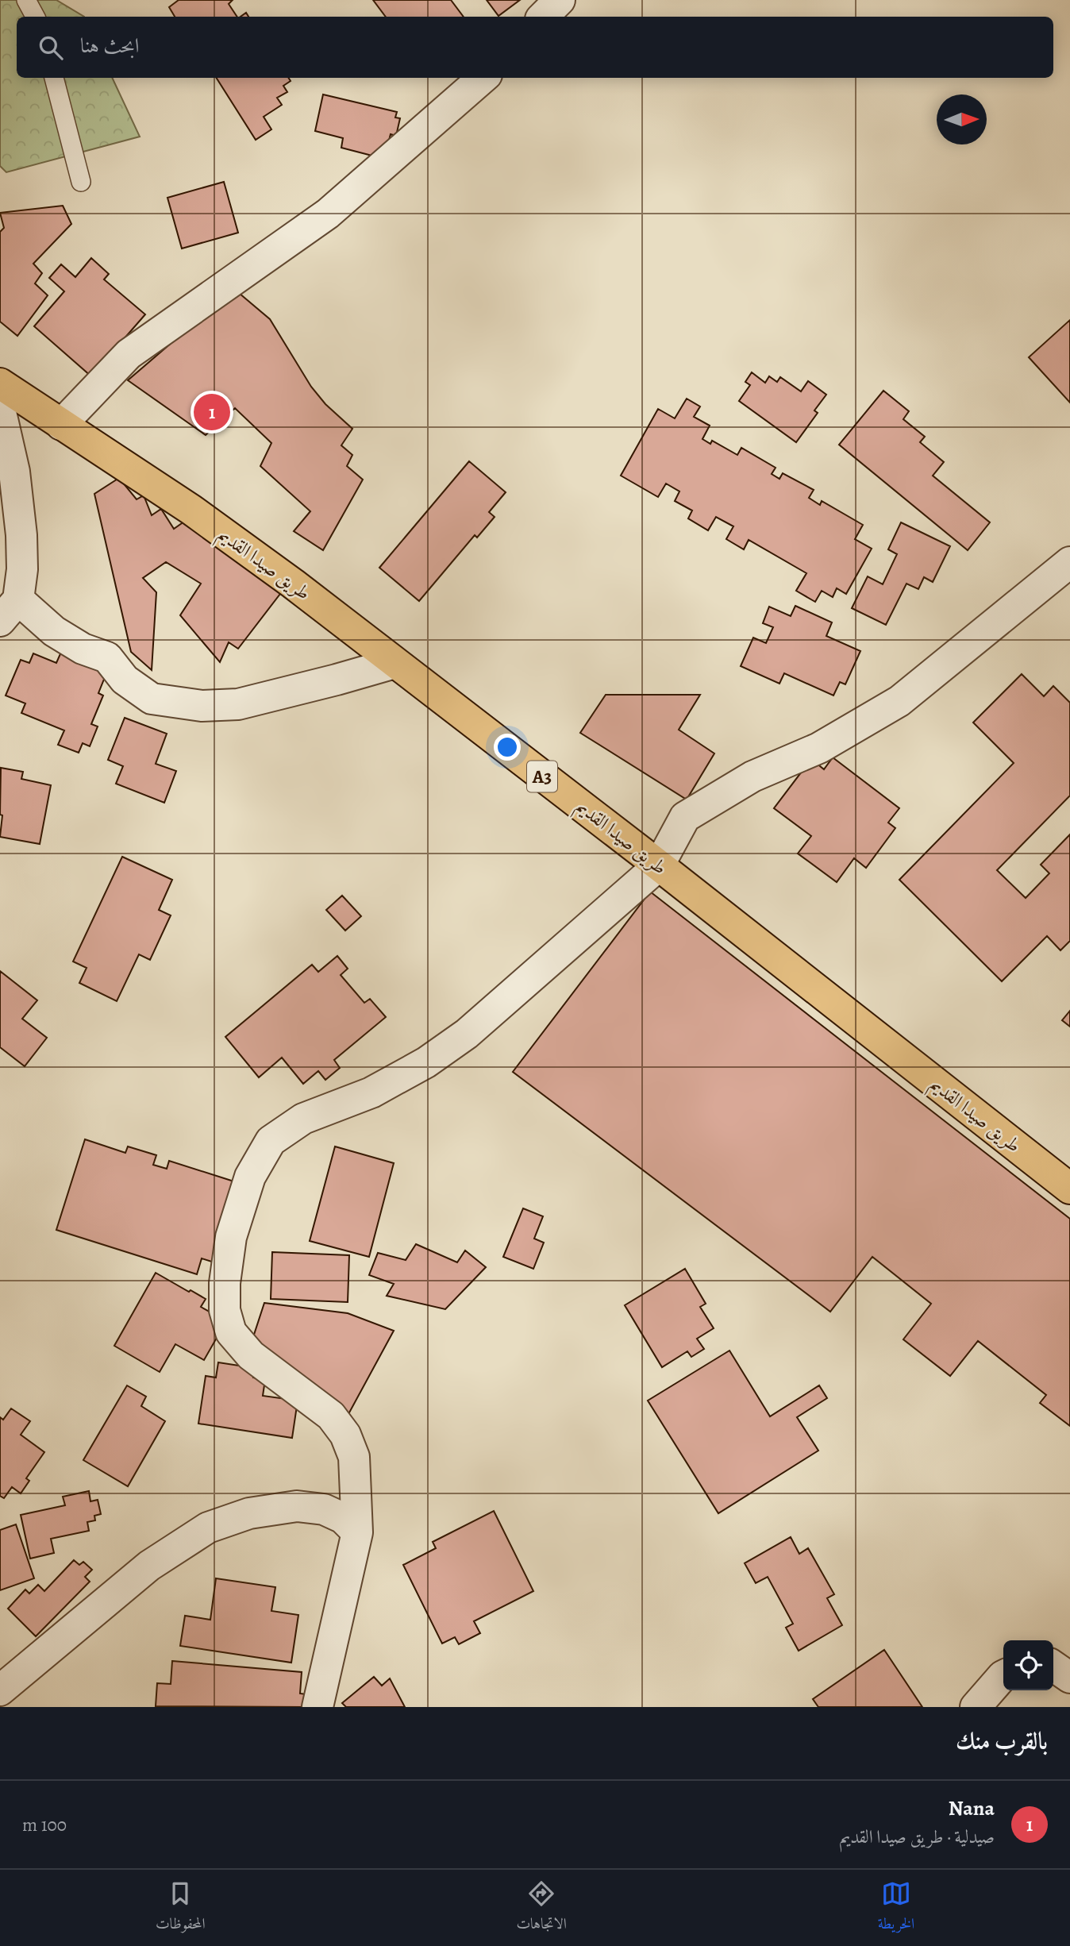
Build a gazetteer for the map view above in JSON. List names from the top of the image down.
{
  "streets": {
    "highway": ["طريق صيدا القديم", "A3"]
  },
  "north": "right",
  "page": {
    "search": "ابحث هنا",
    "pins": "1",
    "heading": "بالقرب منك",
    "list": [
      {
        "mark": "1",
        "name": "Nana",
        "note": "صيدلية · طريق صيدا القديم",
        "value": "100 m"
      }
    ],
    "nav": ["الخريطة", "الاتجاهات", "المحفوظات"]
  }
}
